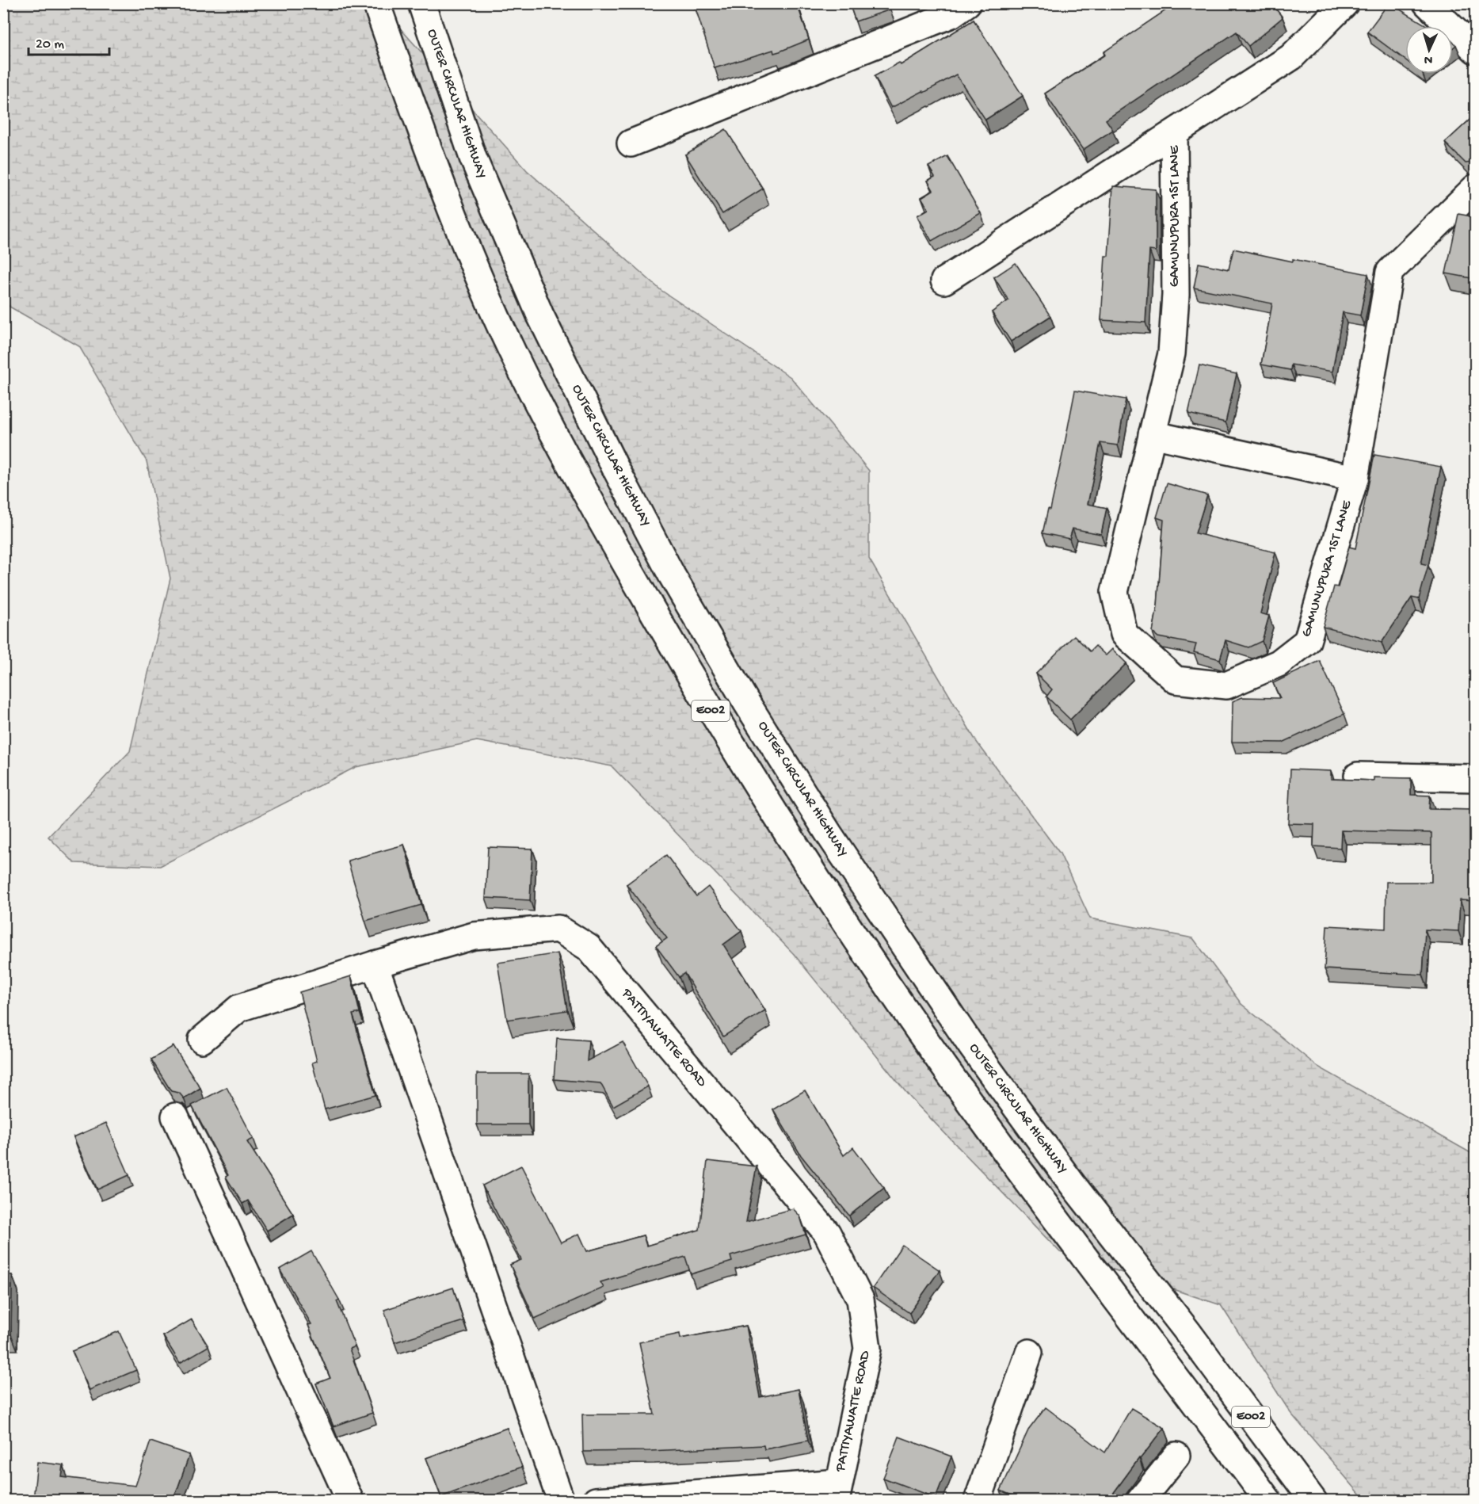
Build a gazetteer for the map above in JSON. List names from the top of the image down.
{
  "streets": {
    "main road": [
      "OUTER CIRCULAR HIGHWAY",
      "GAMUNUPURA 1ST LANE",
      "E002",
      "PATTIYAWATTE ROAD"
    ]
  },
  "scale_bar": "20 m",
  "north": "bottom"
}
